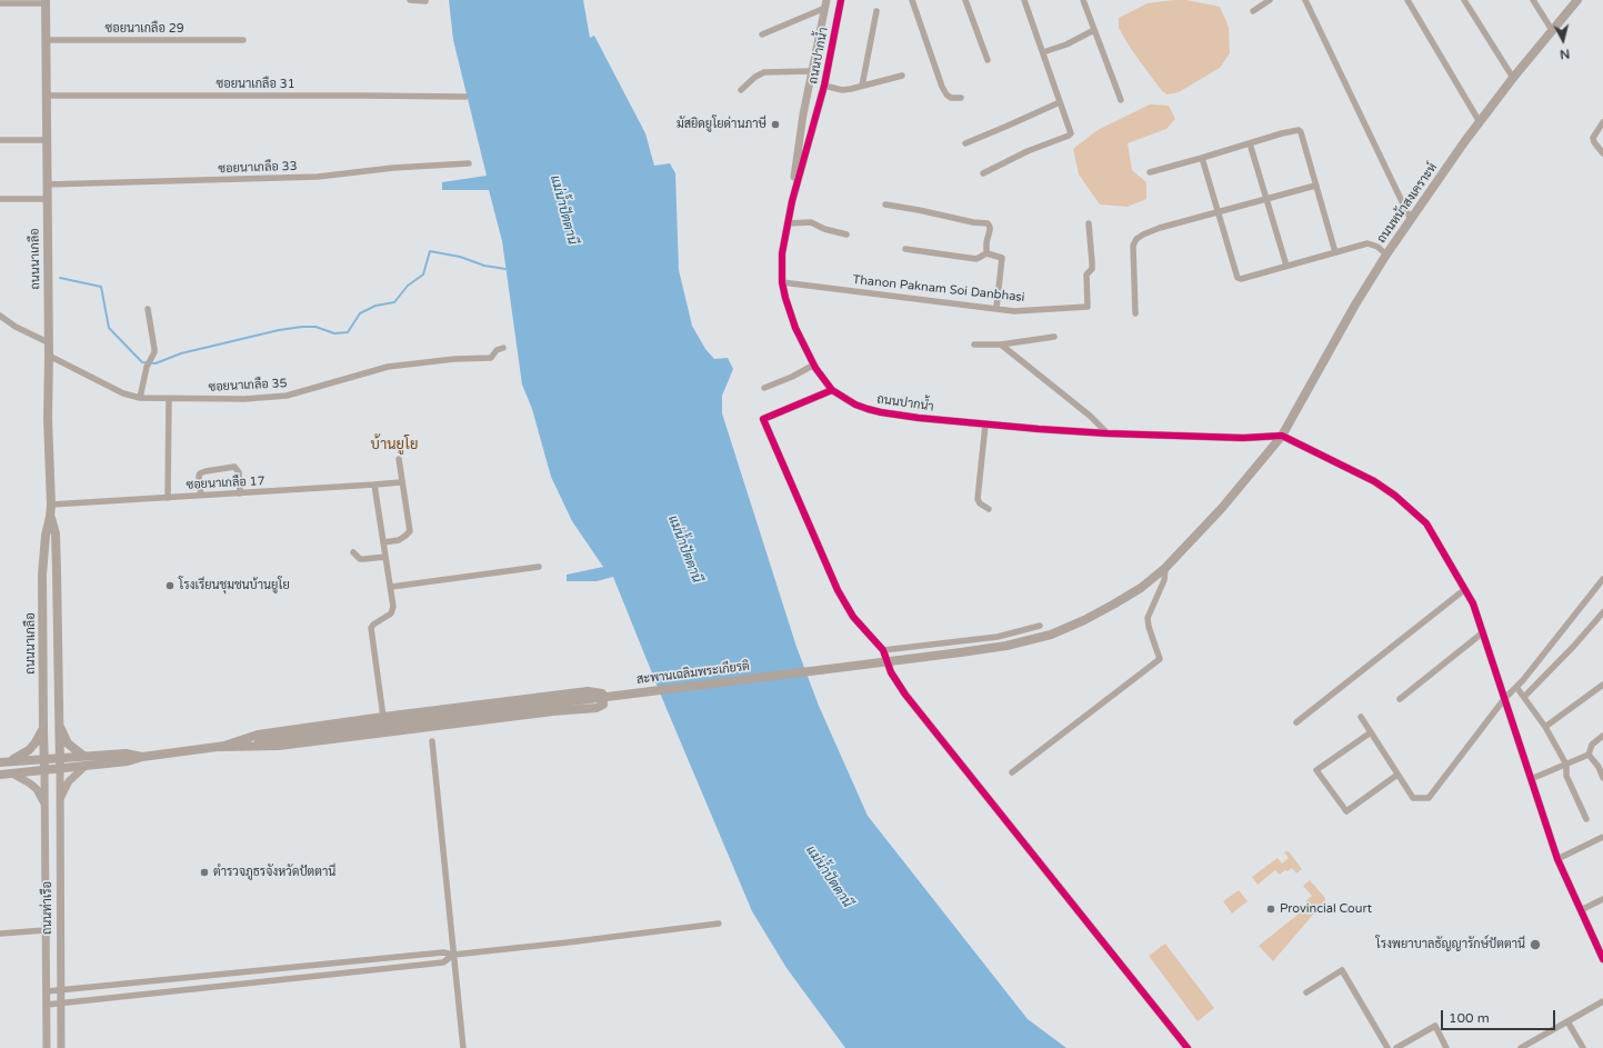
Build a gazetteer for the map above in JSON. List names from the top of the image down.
{
  "streets": {
    "main road": ["ถนนหน้าสงเคราะห์", "ถนนนาเกลือ", "สะพานเฉลิมพระเกียรติ"],
    "street": [
      "ซอยนาเกลือ 29",
      "ถนนปากน้ำ",
      "ซอยนาเกลือ 31",
      "ซอยนาเกลือ 33",
      "Thanon Paknam Soi Danbhasi",
      "ซอยนาเกลือ 35",
      "ซอยนาเกลือ 17",
      "ถนนท่าเรือ"
    ]
  },
  "crossings": [
    ["ซอยนาเกลือ 29", "ถนนนาเกลือ"],
    ["ถนนปากน้ำ", "ถนนหน้าสงเคราะห์"],
    ["ถนนปากน้ำ", "Thanon Paknam Soi Danbhasi"],
    ["ซอยนาเกลือ 31", "ถนนนาเกลือ"],
    ["ซอยนาเกลือ 33", "ถนนนาเกลือ"],
    ["ถนนหน้าสงเคราะห์", "สะพานเฉลิมพระเกียรติ"],
    ["ถนนนาเกลือ", "ซอยนาเกลือ 35"],
    ["ถนนนาเกลือ", "ซอยนาเกลือ 17"],
    ["ถนนนาเกลือ", "ถนนท่าเรือ"]
  ],
  "districts": ["บ้านยูโย"],
  "water": ["แม่น้ำปัตตานี"],
  "places": [
    "มัสยิดยูโยด่านภาษี",
    "โรงเรียนชุมชนบ้านยูโย",
    "ตำรวจภูธรจังหวัดปัตตานี",
    "Provincial Court",
    "โรงพยาบาลธัญญารักษ์ปัตตานี"
  ],
  "scale_bar": "100 m",
  "north": "bottom"
}
